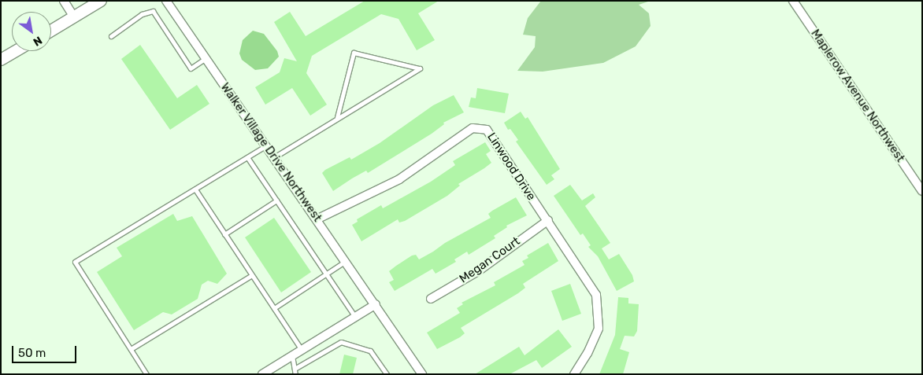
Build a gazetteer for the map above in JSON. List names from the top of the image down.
{
  "streets": {
    "street": [
      "Maplerow Avenue Northwest",
      "Walker Village Drive Northwest",
      "Linwood Drive",
      "Megan Court"
    ]
  },
  "crossings": [
    ["Walker Village Drive Northwest", "Linwood Drive"],
    ["Linwood Drive", "Megan Court"]
  ],
  "scale_bar": "50 m",
  "north": "bottom right"
}
